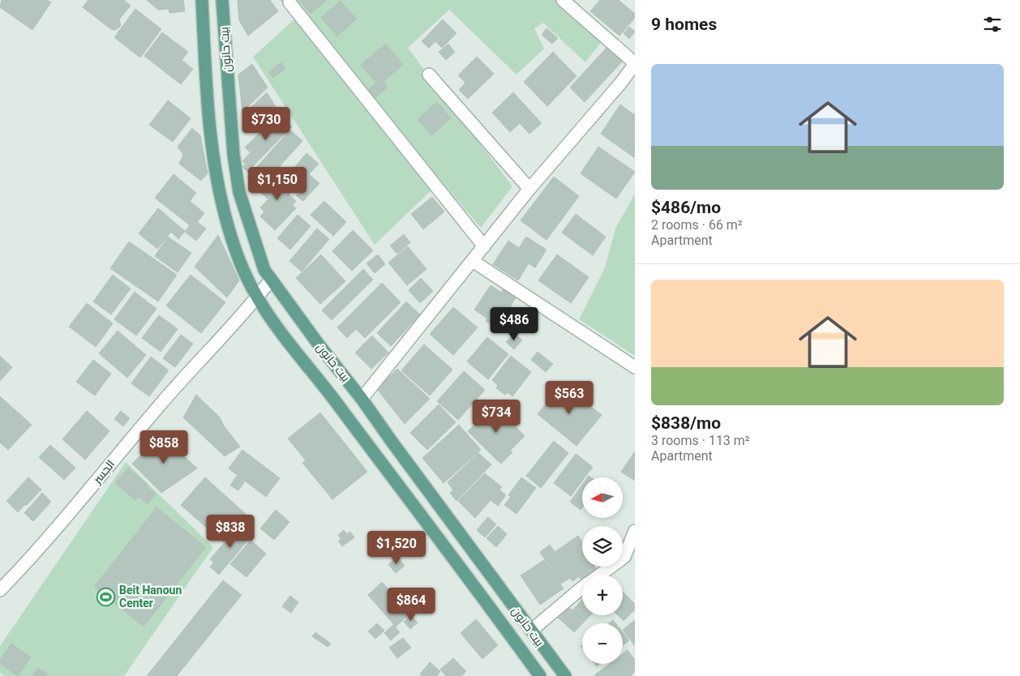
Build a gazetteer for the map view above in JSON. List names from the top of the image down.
{
  "streets": {
    "main road": ["بيت حانون"],
    "street": ["الجسر"]
  },
  "crossings": [
    ["بيت حانون", "الجسر"]
  ],
  "places": {
    "sports": ["Beit Hanoun Center"]
  },
  "north": "left",
  "page": {
    "heading": "9 homes",
    "list": [
      {
        "name": "$486/mo",
        "note": "2 rooms · 66 m² · Apartment"
      },
      {
        "name": "$838/mo",
        "note": "3 rooms · 113 m² · Apartment"
      }
    ],
    "price": [
      "$730",
      "$1,150",
      "$486",
      "$563",
      "$734",
      "$858",
      "$838",
      "$1,520",
      "$864"
    ],
    "map_buttons": ["+", "−"]
  }
}
